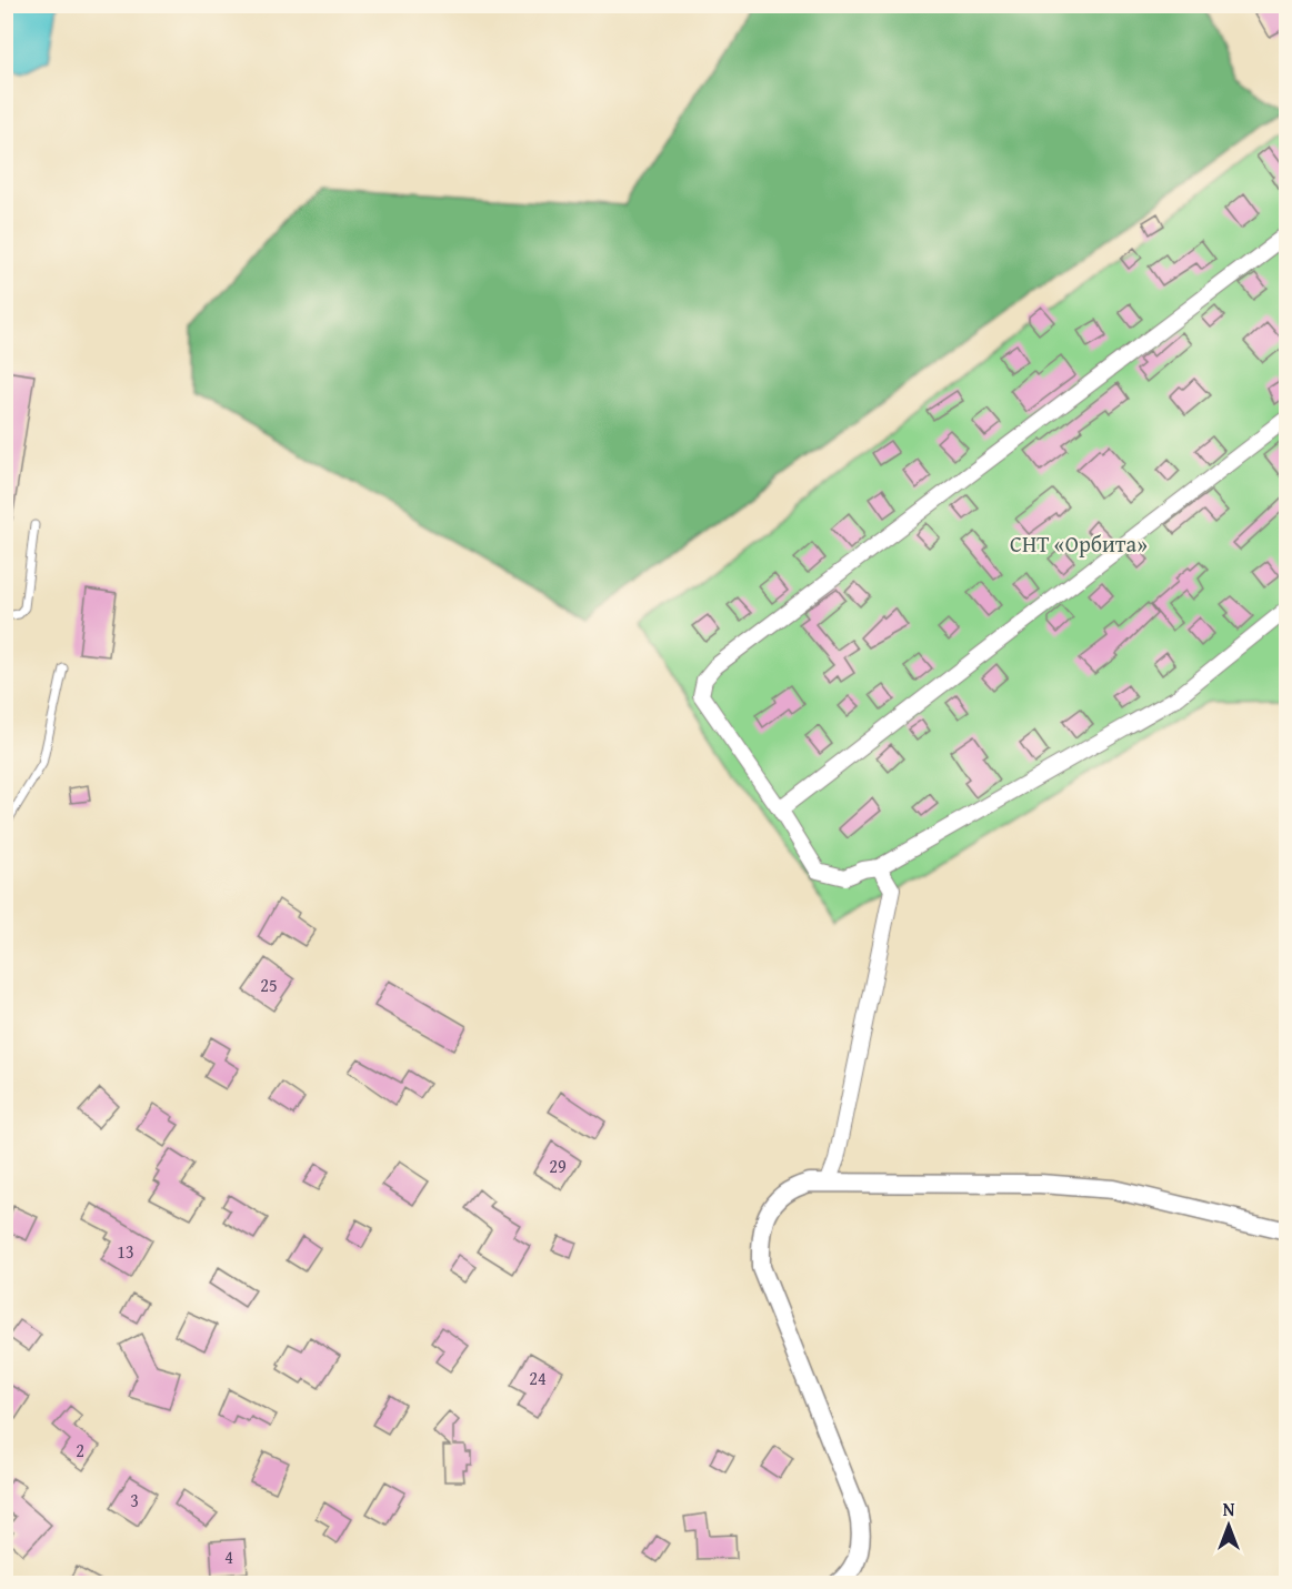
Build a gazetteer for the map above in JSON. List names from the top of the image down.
{
  "parks": ["СНТ «Орбита»"],
  "house_numbers": [
    "25",
    "29",
    "13",
    "24",
    "2",
    "3",
    "4"
  ],
  "north": "top"
}
